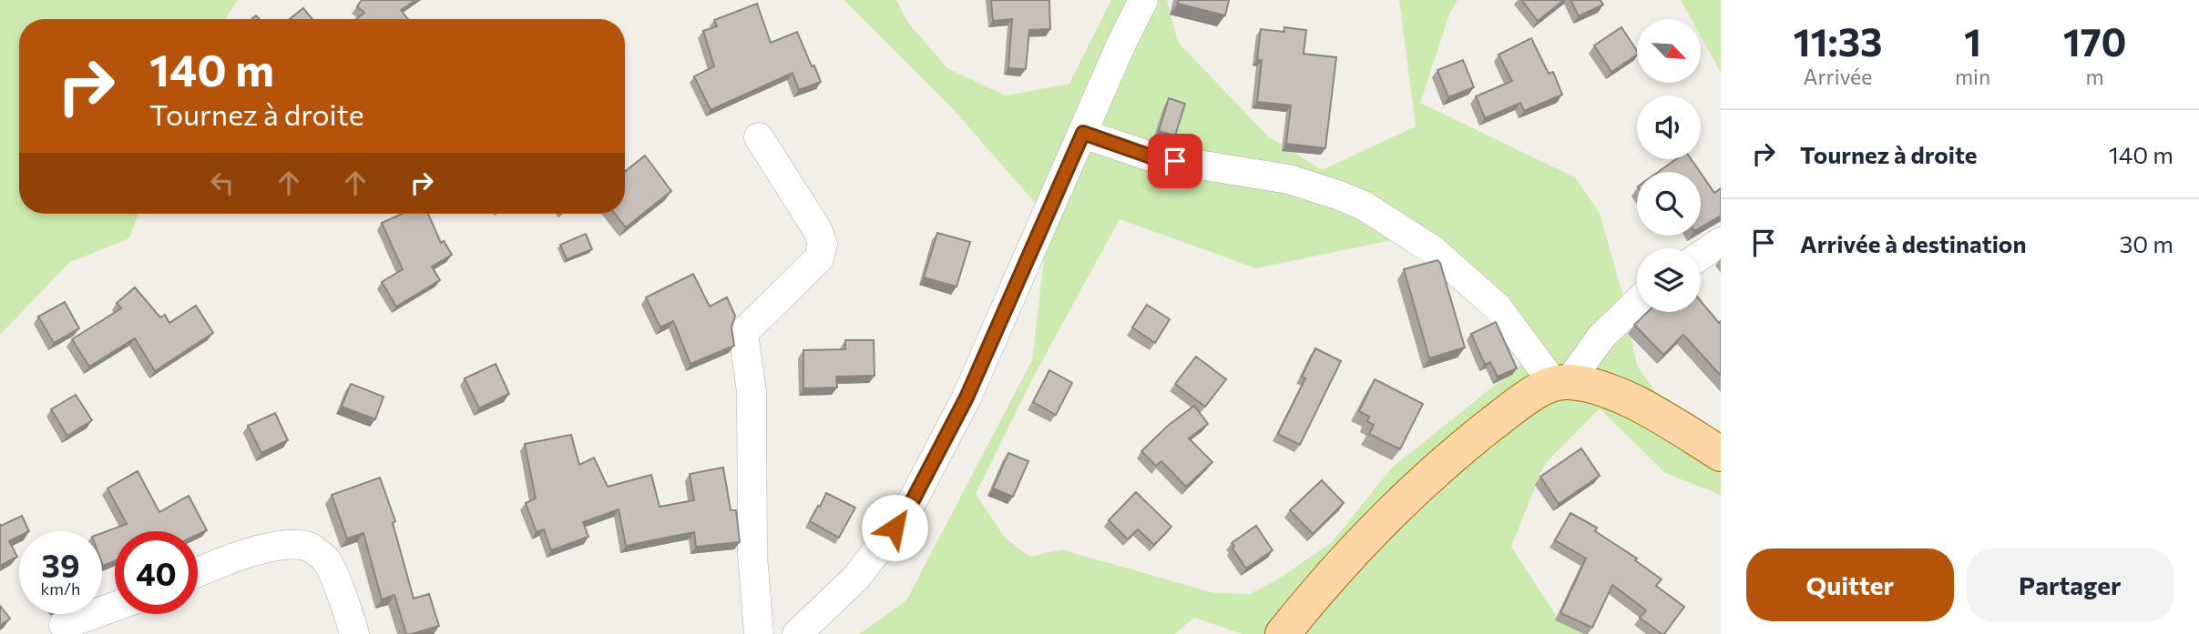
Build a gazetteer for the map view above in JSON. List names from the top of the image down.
{
  "north": "bottom right",
  "page": {
    "eta": [
      "11:33",
      "Arrivée",
      "1",
      "min",
      "170",
      "m"
    ],
    "turn": ["140 m", "Tournez à droite"],
    "list": [
      {
        "name": "Tournez à droite",
        "value": "140 m"
      },
      {
        "name": "Arrivée à destination",
        "value": "30 m"
      }
    ],
    "speed": "39 km/h",
    "limit": "40",
    "buttons": ["Quitter", "Partager"]
  }
}
